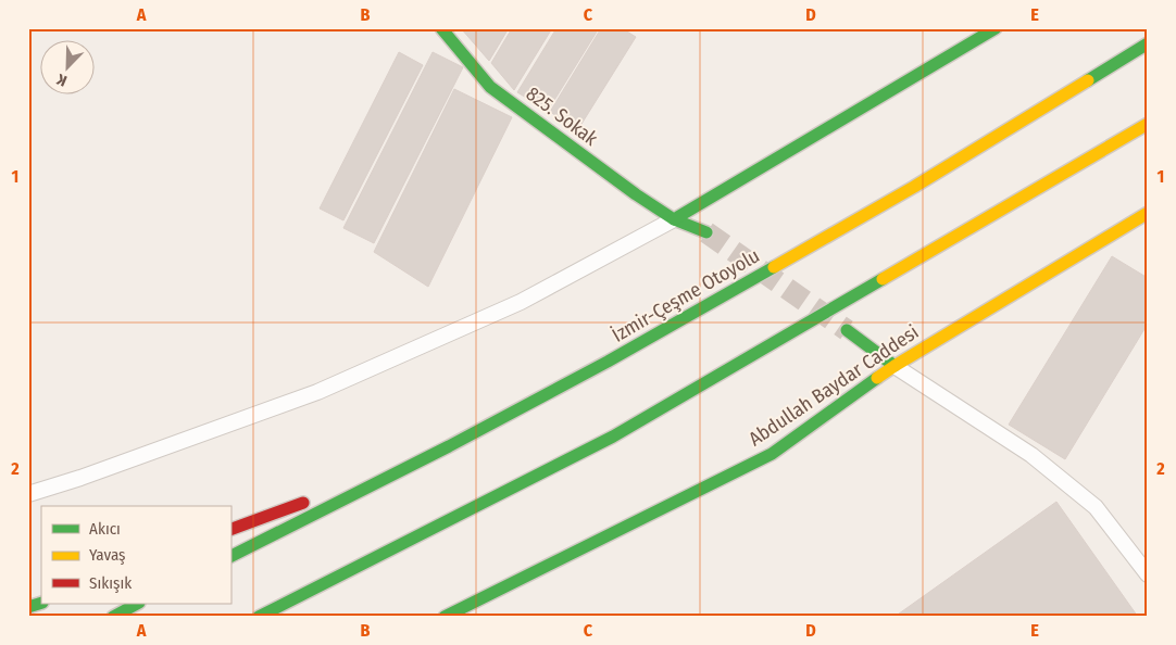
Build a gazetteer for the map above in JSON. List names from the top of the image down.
{
  "streets": {
    "main road": ["825. Sokak", "İzmir-Çeşme Otoyolu", "Abdullah Baydar Caddesi"]
  },
  "legend": ["Akıcı", "Yavaş", "Sıkışık"],
  "north": "bottom left",
  "grid": {
    "columns": [
      "A",
      "B",
      "C",
      "D",
      "E"
    ],
    "rows": ["1", "2"]
  }
}
